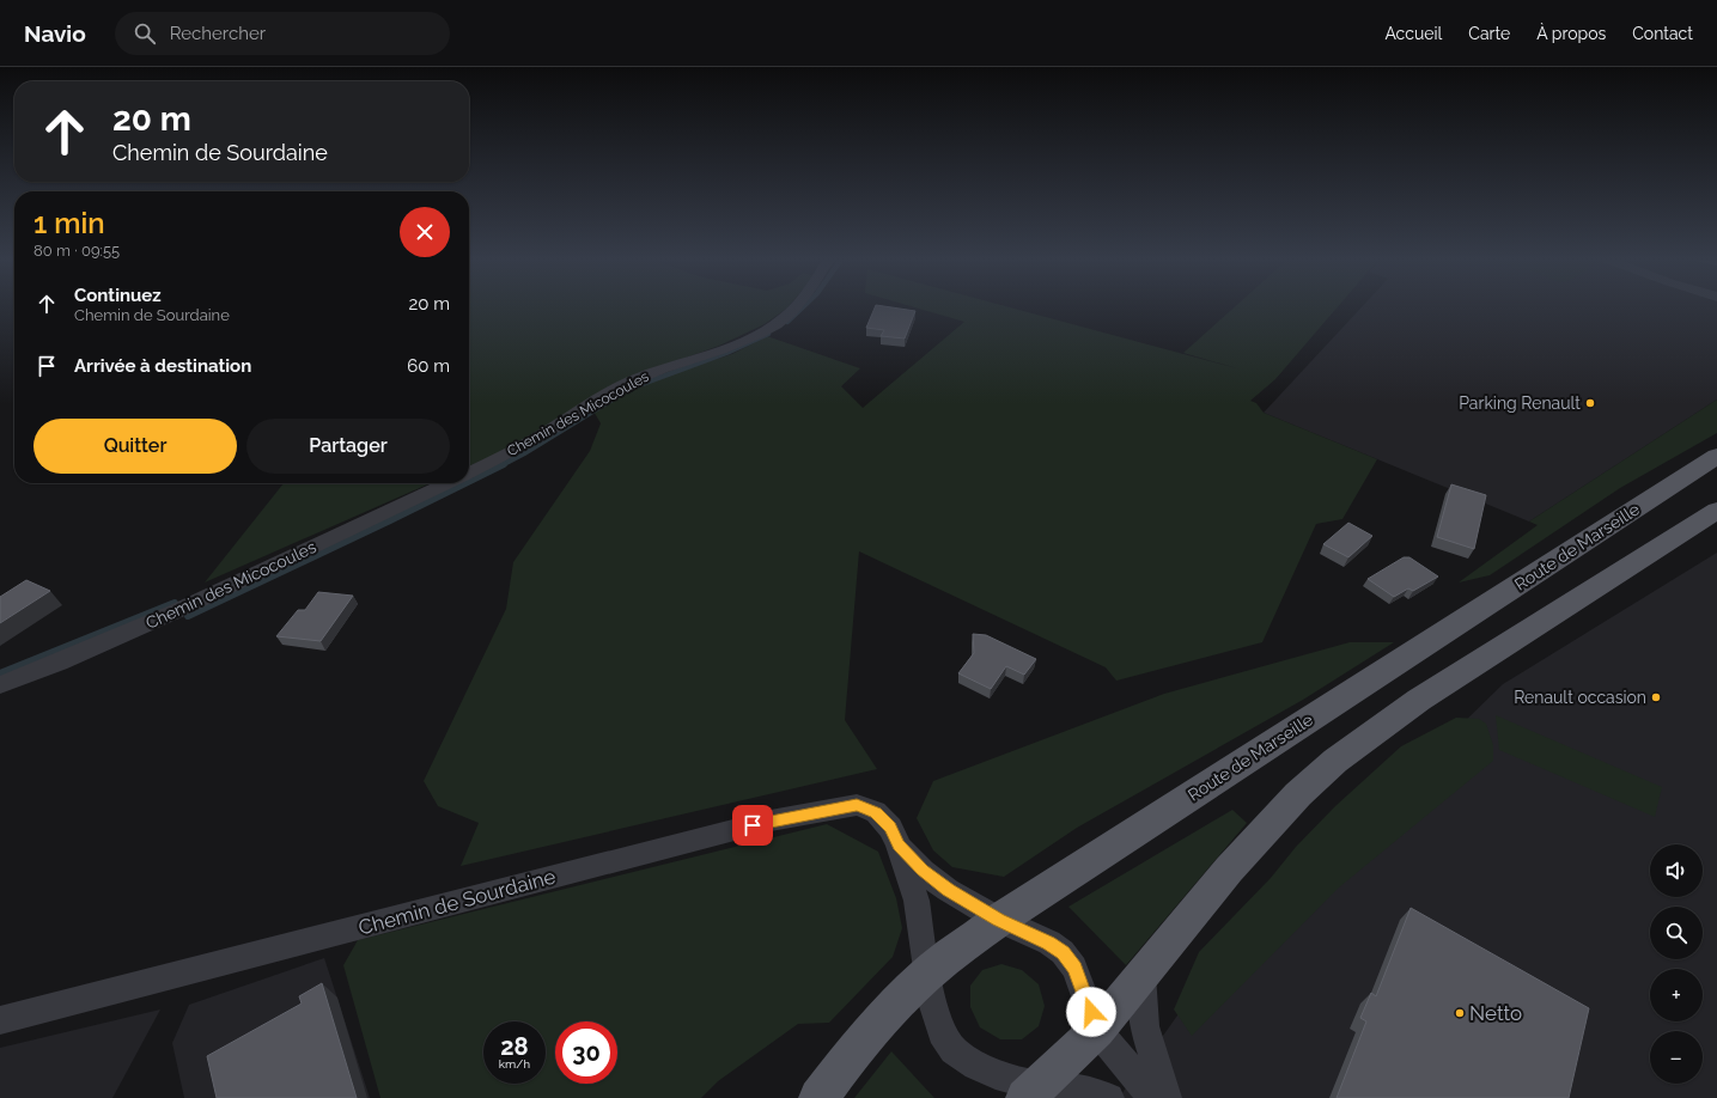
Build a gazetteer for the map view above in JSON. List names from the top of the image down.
{
  "streets": {
    "main road": ["Route de Marseille"],
    "street": ["Chemin des Micocoules", "Chemin de Sourdaine"]
  },
  "crossings": [
    ["Route de Marseille", "Chemin de Sourdaine"]
  ],
  "places": ["Parking Renault", "Renault occasion", "Netto"],
  "page": {
    "header": "Navio",
    "search": "Rechercher",
    "nav": [
      "Accueil",
      "Carte",
      "À propos",
      "Contact"
    ],
    "turn": ["20 m", "Chemin de Sourdaine"],
    "heading": ["1 min", "80 m · 09:55"],
    "list": [
      {
        "name": "Continuez",
        "note": "Chemin de Sourdaine",
        "value": "20 m"
      },
      {
        "name": "Arrivée à destination",
        "value": "60 m"
      }
    ],
    "buttons": ["Quitter", "Partager"],
    "map_buttons": ["+", "−"],
    "speed": "28 km/h",
    "limit": "30"
  }
}
